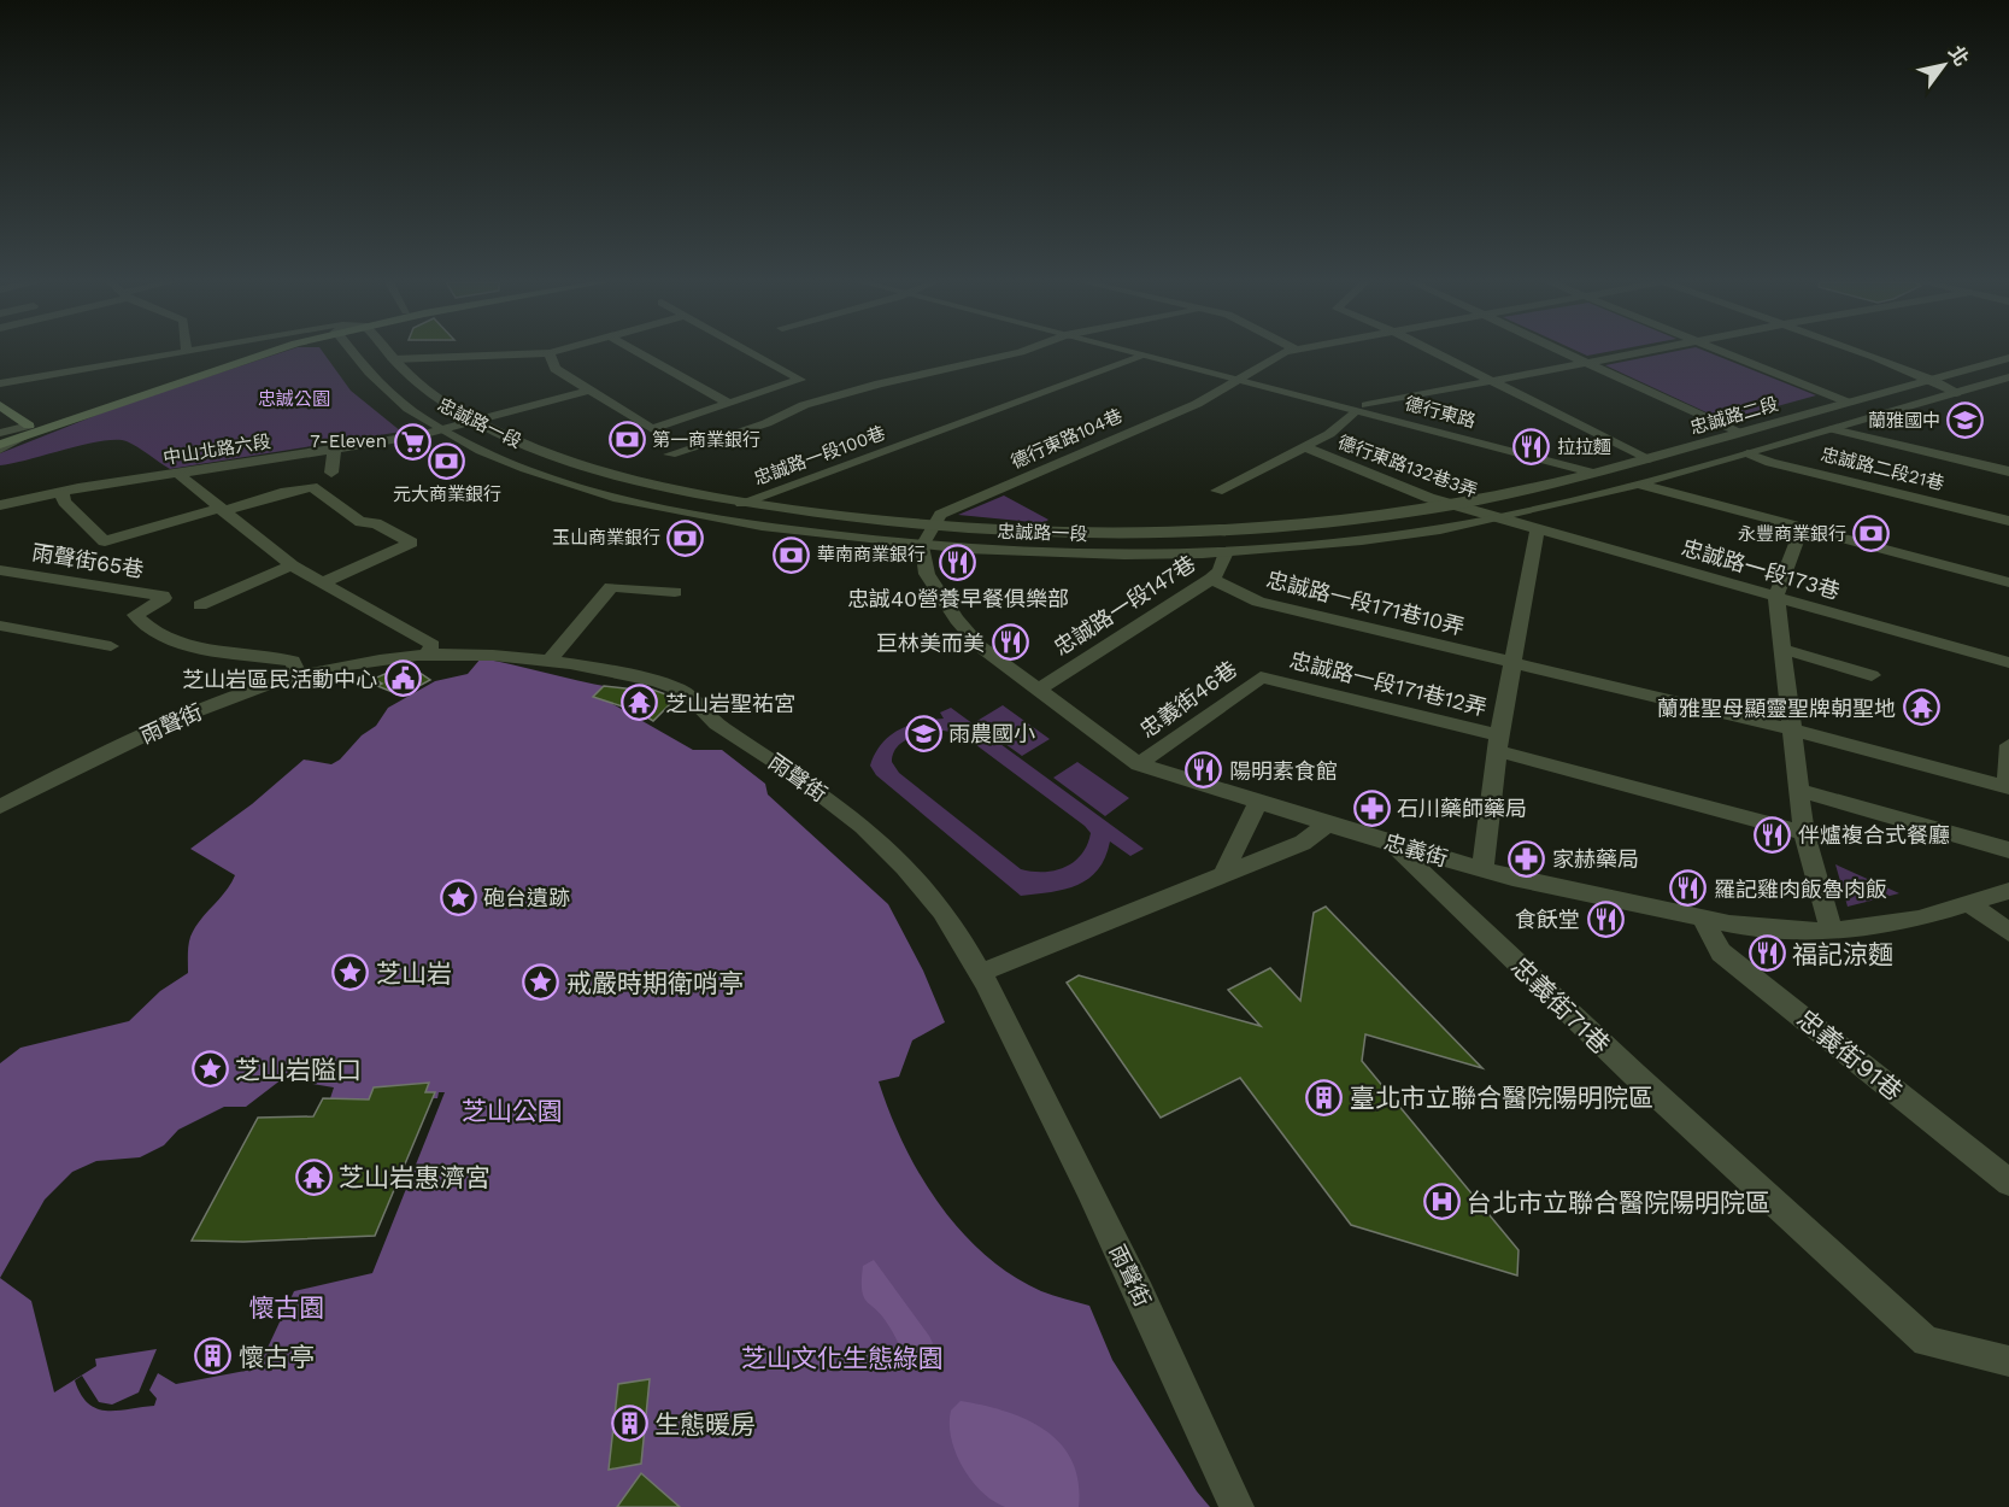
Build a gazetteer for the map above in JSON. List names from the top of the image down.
{
  "streets": {
    "street": [
      "德行東路",
      "忠誠路二段",
      "忠誠路一段",
      "德行東路104巷",
      "中山北路六段",
      "忠誠路一段100巷",
      "德行東路132巷3弄",
      "忠誠路二段21巷",
      "雨聲街65巷",
      "忠誠路一段173巷",
      "忠誠路一段171巷10弄",
      "忠誠路一段147巷",
      "忠誠路一段171巷12弄",
      "忠義街46巷",
      "雨聲街",
      "忠義街",
      "忠義街71巷",
      "忠義街91巷"
    ]
  },
  "crossings": [
    ["德行東路", "忠誠路二段"],
    ["德行東路", "忠誠路一段"],
    ["德行東路", "德行東路104巷"],
    ["德行東路", "忠誠路一段100巷"],
    ["忠誠路二段", "忠誠路一段"],
    ["忠誠路二段", "忠誠路二段21巷"],
    ["忠誠路一段", "德行東路104巷"],
    ["忠誠路一段", "中山北路六段"],
    ["忠誠路一段", "忠誠路一段100巷"],
    ["忠誠路一段", "德行東路132巷3弄"],
    ["忠誠路一段", "忠誠路一段173巷"],
    ["忠誠路一段", "忠誠路一段147巷"],
    ["忠誠路一段", "忠義街"],
    ["德行東路104巷", "忠義街"],
    ["德行東路132巷3弄", "忠誠路一段173巷"],
    ["雨聲街65巷", "雨聲街"],
    ["忠誠路一段171巷10弄", "忠誠路一段147巷"],
    ["忠誠路一段147巷", "忠義街"],
    ["忠誠路一段171巷12弄", "忠義街46巷"],
    ["忠義街46巷", "忠義街"],
    ["忠義街", "忠義街71巷"],
    ["忠義街", "忠義街91巷"]
  ],
  "parks": [
    "忠誠公園",
    "芝山公園",
    "懷古園",
    "芝山文化生態綠園"
  ],
  "places": {
    "school or university": ["蘭雅國中", "雨農國小"],
    "bank": [
      "第一商業銀行",
      "元大商業銀行",
      "永豐商業銀行",
      "玉山商業銀行",
      "華南商業銀行"
    ],
    "supermarket": ["7-Eleven"],
    "restaurant": [
      "拉拉麵",
      "忠誠40營養早餐俱樂部",
      "巨林美而美",
      "陽明素食館",
      "伴爐複合式餐廳",
      "羅記雞肉飯魯肉飯",
      "食飫堂",
      "福記涼麵"
    ],
    "public building": ["芝山岩區民活動中心"],
    "temple": ["芝山岩聖祐宮", "蘭雅聖母顯靈聖牌朝聖地", "芝山岩惠濟宮"],
    "pharmacy": ["石川藥師藥局", "家赫藥局"],
    "place": [
      "砲台遺跡",
      "芝山岩",
      "戒嚴時期衛哨亭",
      "芝山岩隘口"
    ],
    "building": ["臺北市立聯合醫院陽明院區", "懷古亭", "生態暖房"],
    "hospital": ["台北市立聯合醫院陽明院區"]
  },
  "north": "top right"
}
